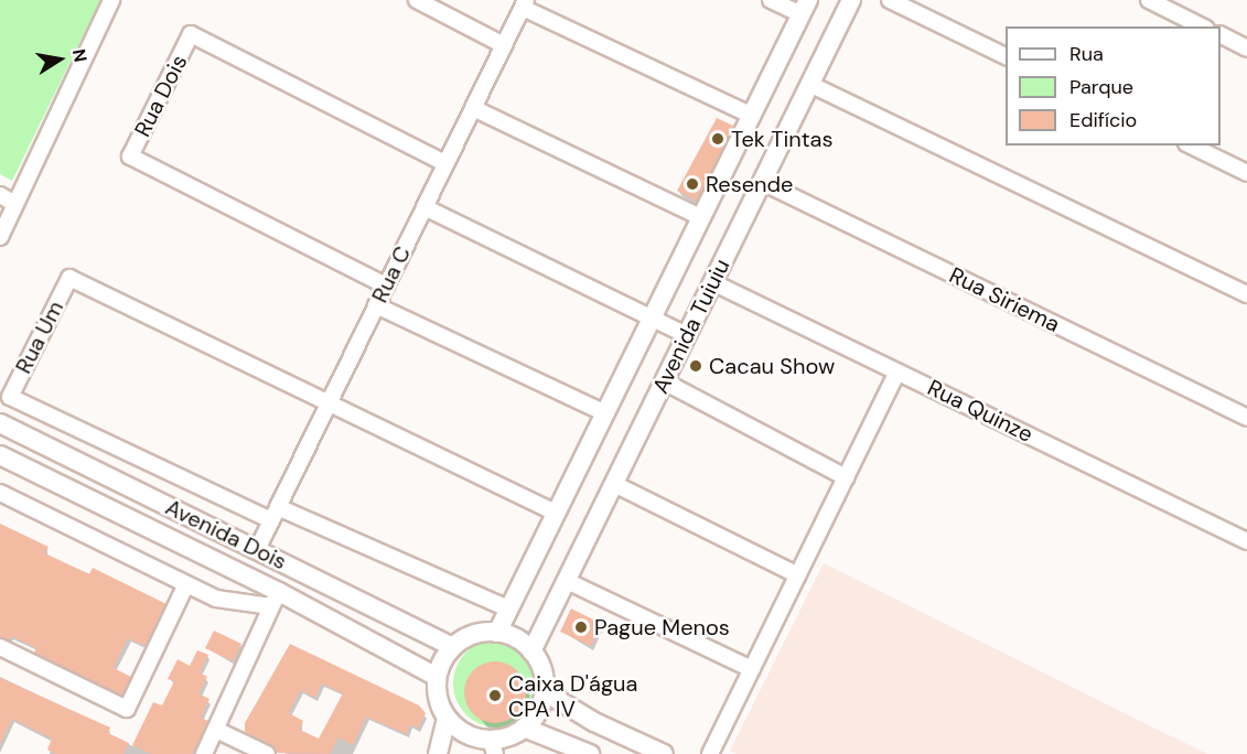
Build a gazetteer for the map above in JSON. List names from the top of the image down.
{
  "streets": {
    "main road": ["Avenida Tuiuiu", "Avenida Dois"],
    "street": [
      "Rua Dois",
      "Rua C",
      "Rua Siriema",
      "Rua Um",
      "Rua Quinze"
    ]
  },
  "crossings": [
    ["Rua Dois", "Rua C"],
    ["Rua C", "Rua Um"],
    ["Rua C", "Avenida Dois"],
    ["Rua Siriema", "Avenida Tuiuiu"],
    ["Avenida Tuiuiu", "Rua Quinze"],
    ["Avenida Tuiuiu", "Avenida Dois"]
  ],
  "places": [
    "Tek Tintas",
    "Resende",
    "Cacau Show",
    "Pague Menos",
    "Caixa D'água CPA IV"
  ],
  "legend": ["Rua", "Parque", "Edifício"],
  "north": "right"
}
